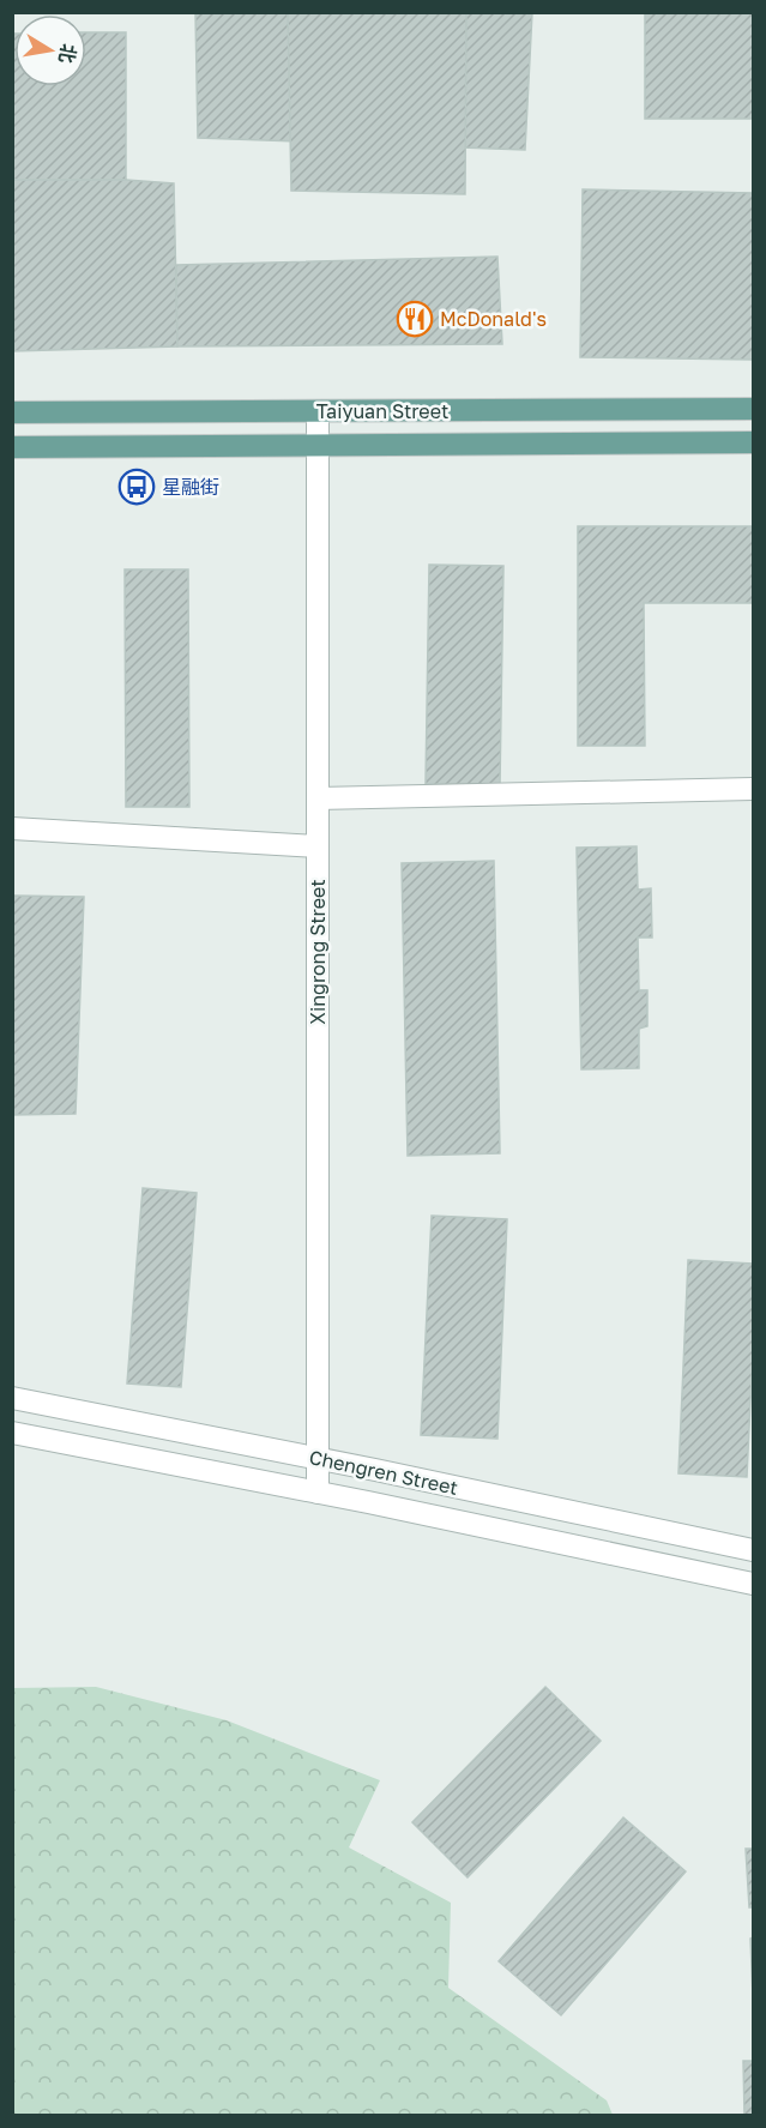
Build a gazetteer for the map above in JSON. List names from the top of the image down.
{
  "streets": {
    "main road": ["Taiyuan Street"],
    "street": ["Xingrong Street", "Chengren Street"]
  },
  "crossings": [
    ["Taiyuan Street", "Xingrong Street"],
    ["Xingrong Street", "Chengren Street"]
  ],
  "places": {
    "restaurant": ["McDonald's"],
    "bus stop": ["星融街"]
  },
  "north": "right"
}
